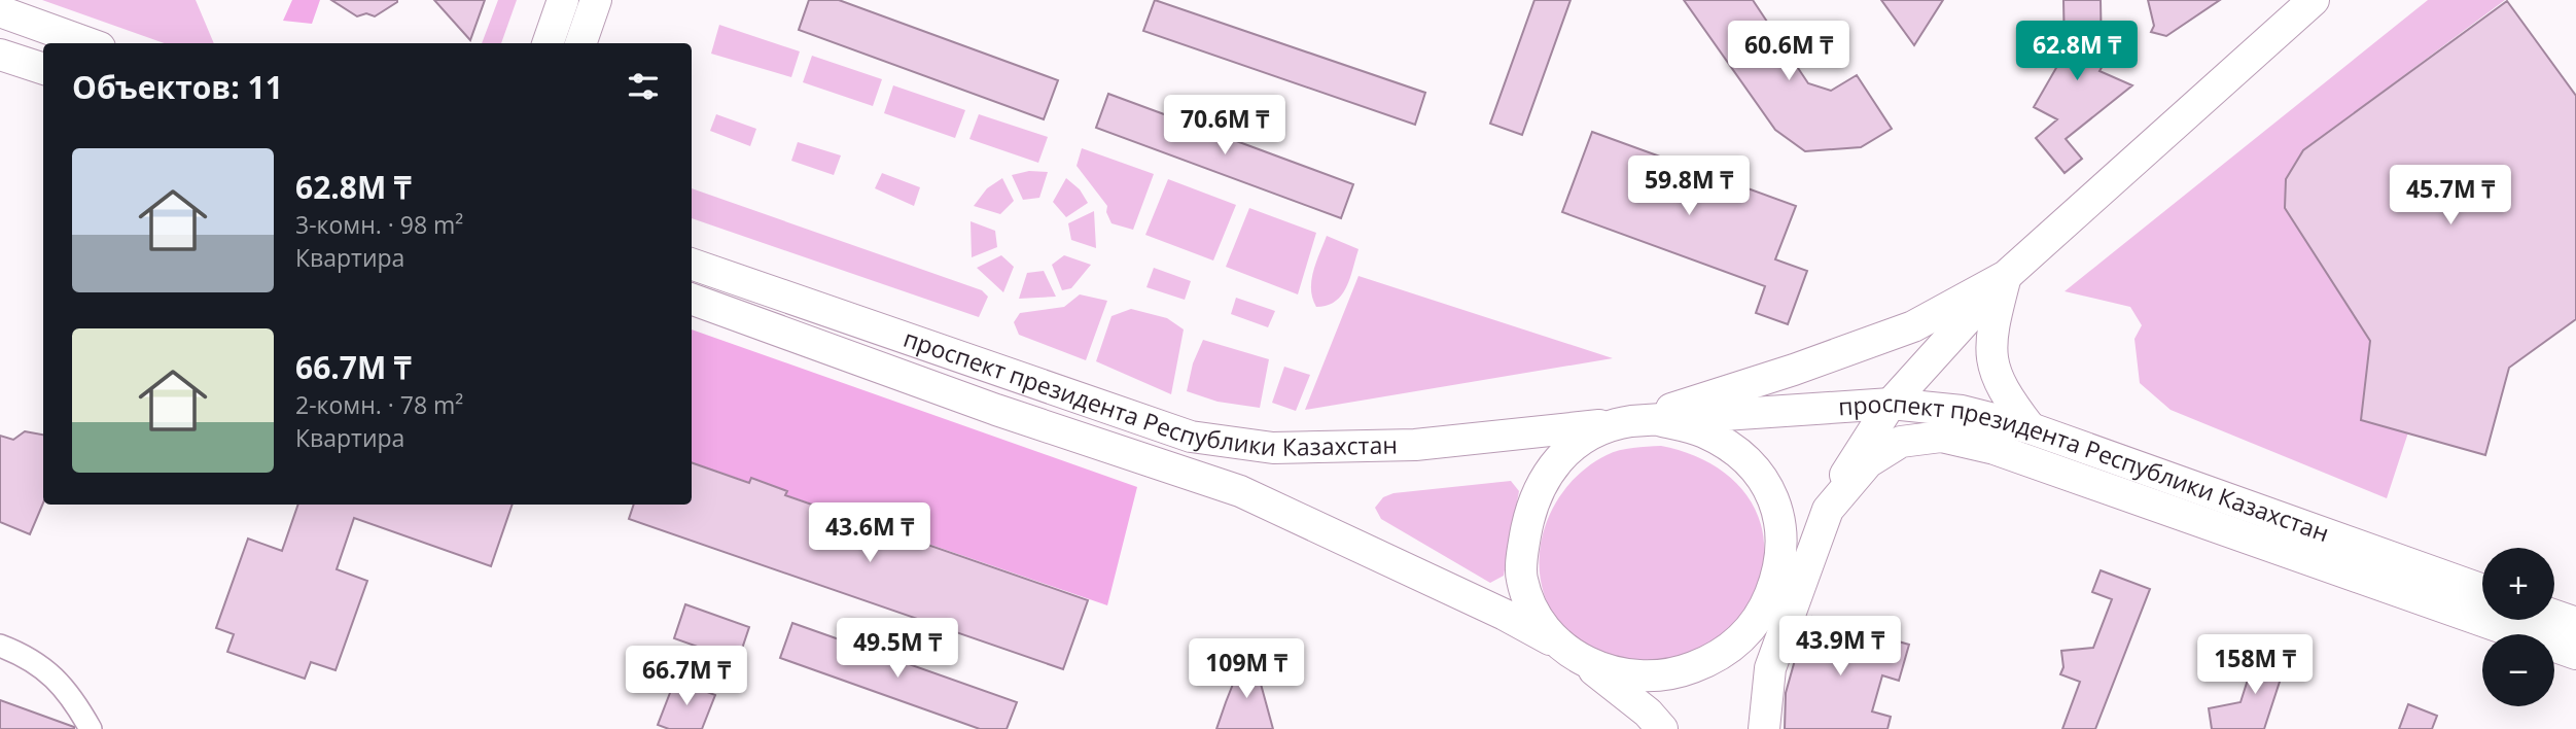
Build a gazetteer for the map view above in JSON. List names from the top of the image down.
{
  "streets": {
    "main road": ["проспект президента Республики Казахстан"]
  },
  "page": {
    "price": [
      "60.6M ₸",
      "62.8M ₸",
      "70.6M ₸",
      "59.8M ₸",
      "45.7M ₸",
      "43.6M ₸",
      "43.9M ₸",
      "49.5M ₸",
      "158M ₸",
      "109M ₸",
      "66.7M ₸"
    ],
    "heading": "Объектов: 11",
    "list": [
      {
        "name": "62.8M ₸",
        "note": "3-комн. · 98 m² · Квартира"
      },
      {
        "name": "66.7M ₸",
        "note": "2-комн. · 78 m² · Квартира"
      }
    ],
    "map_buttons": ["+", "−"]
  }
}
